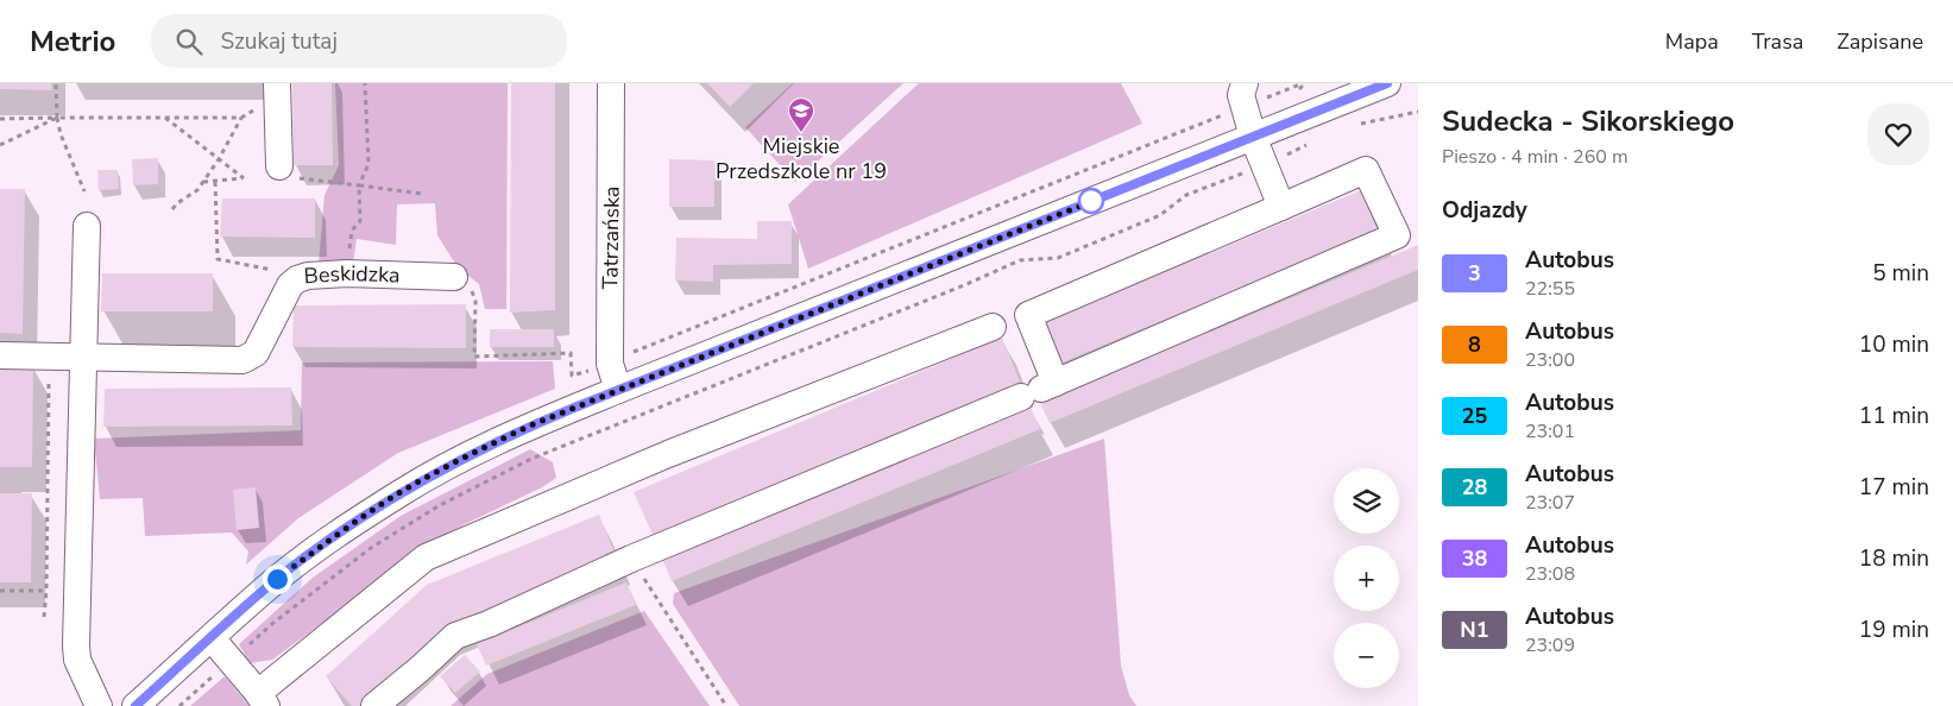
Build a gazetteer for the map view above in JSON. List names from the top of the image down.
{
  "streets": {
    "street": ["Tatrzańska", "Beskidzka"]
  },
  "places": {
    "school or university": ["Miejskie Przedszkole nr 19"]
  },
  "lines": ["bus line 3"],
  "page": {
    "header": "Metrio",
    "search": "Szukaj tutaj",
    "nav": ["Mapa", "Trasa", "Zapisane"],
    "heading": [
      ["Sudecka - Sikorskiego", "Pieszo · 4 min · 260 m"],
      "Odjazdy"
    ],
    "list": [
      {
        "mark": "3",
        "name": "Autobus",
        "note": "22:55",
        "value": "5 min"
      },
      {
        "mark": "8",
        "name": "Autobus",
        "note": "23:00",
        "value": "10 min"
      },
      {
        "mark": "25",
        "name": "Autobus",
        "note": "23:01",
        "value": "11 min"
      },
      {
        "mark": "28",
        "name": "Autobus",
        "note": "23:07",
        "value": "17 min"
      },
      {
        "mark": "38",
        "name": "Autobus",
        "note": "23:08",
        "value": "18 min"
      },
      {
        "mark": "N1",
        "name": "Autobus",
        "note": "23:09",
        "value": "19 min"
      }
    ],
    "map_buttons": ["+", "−"]
  }
}
